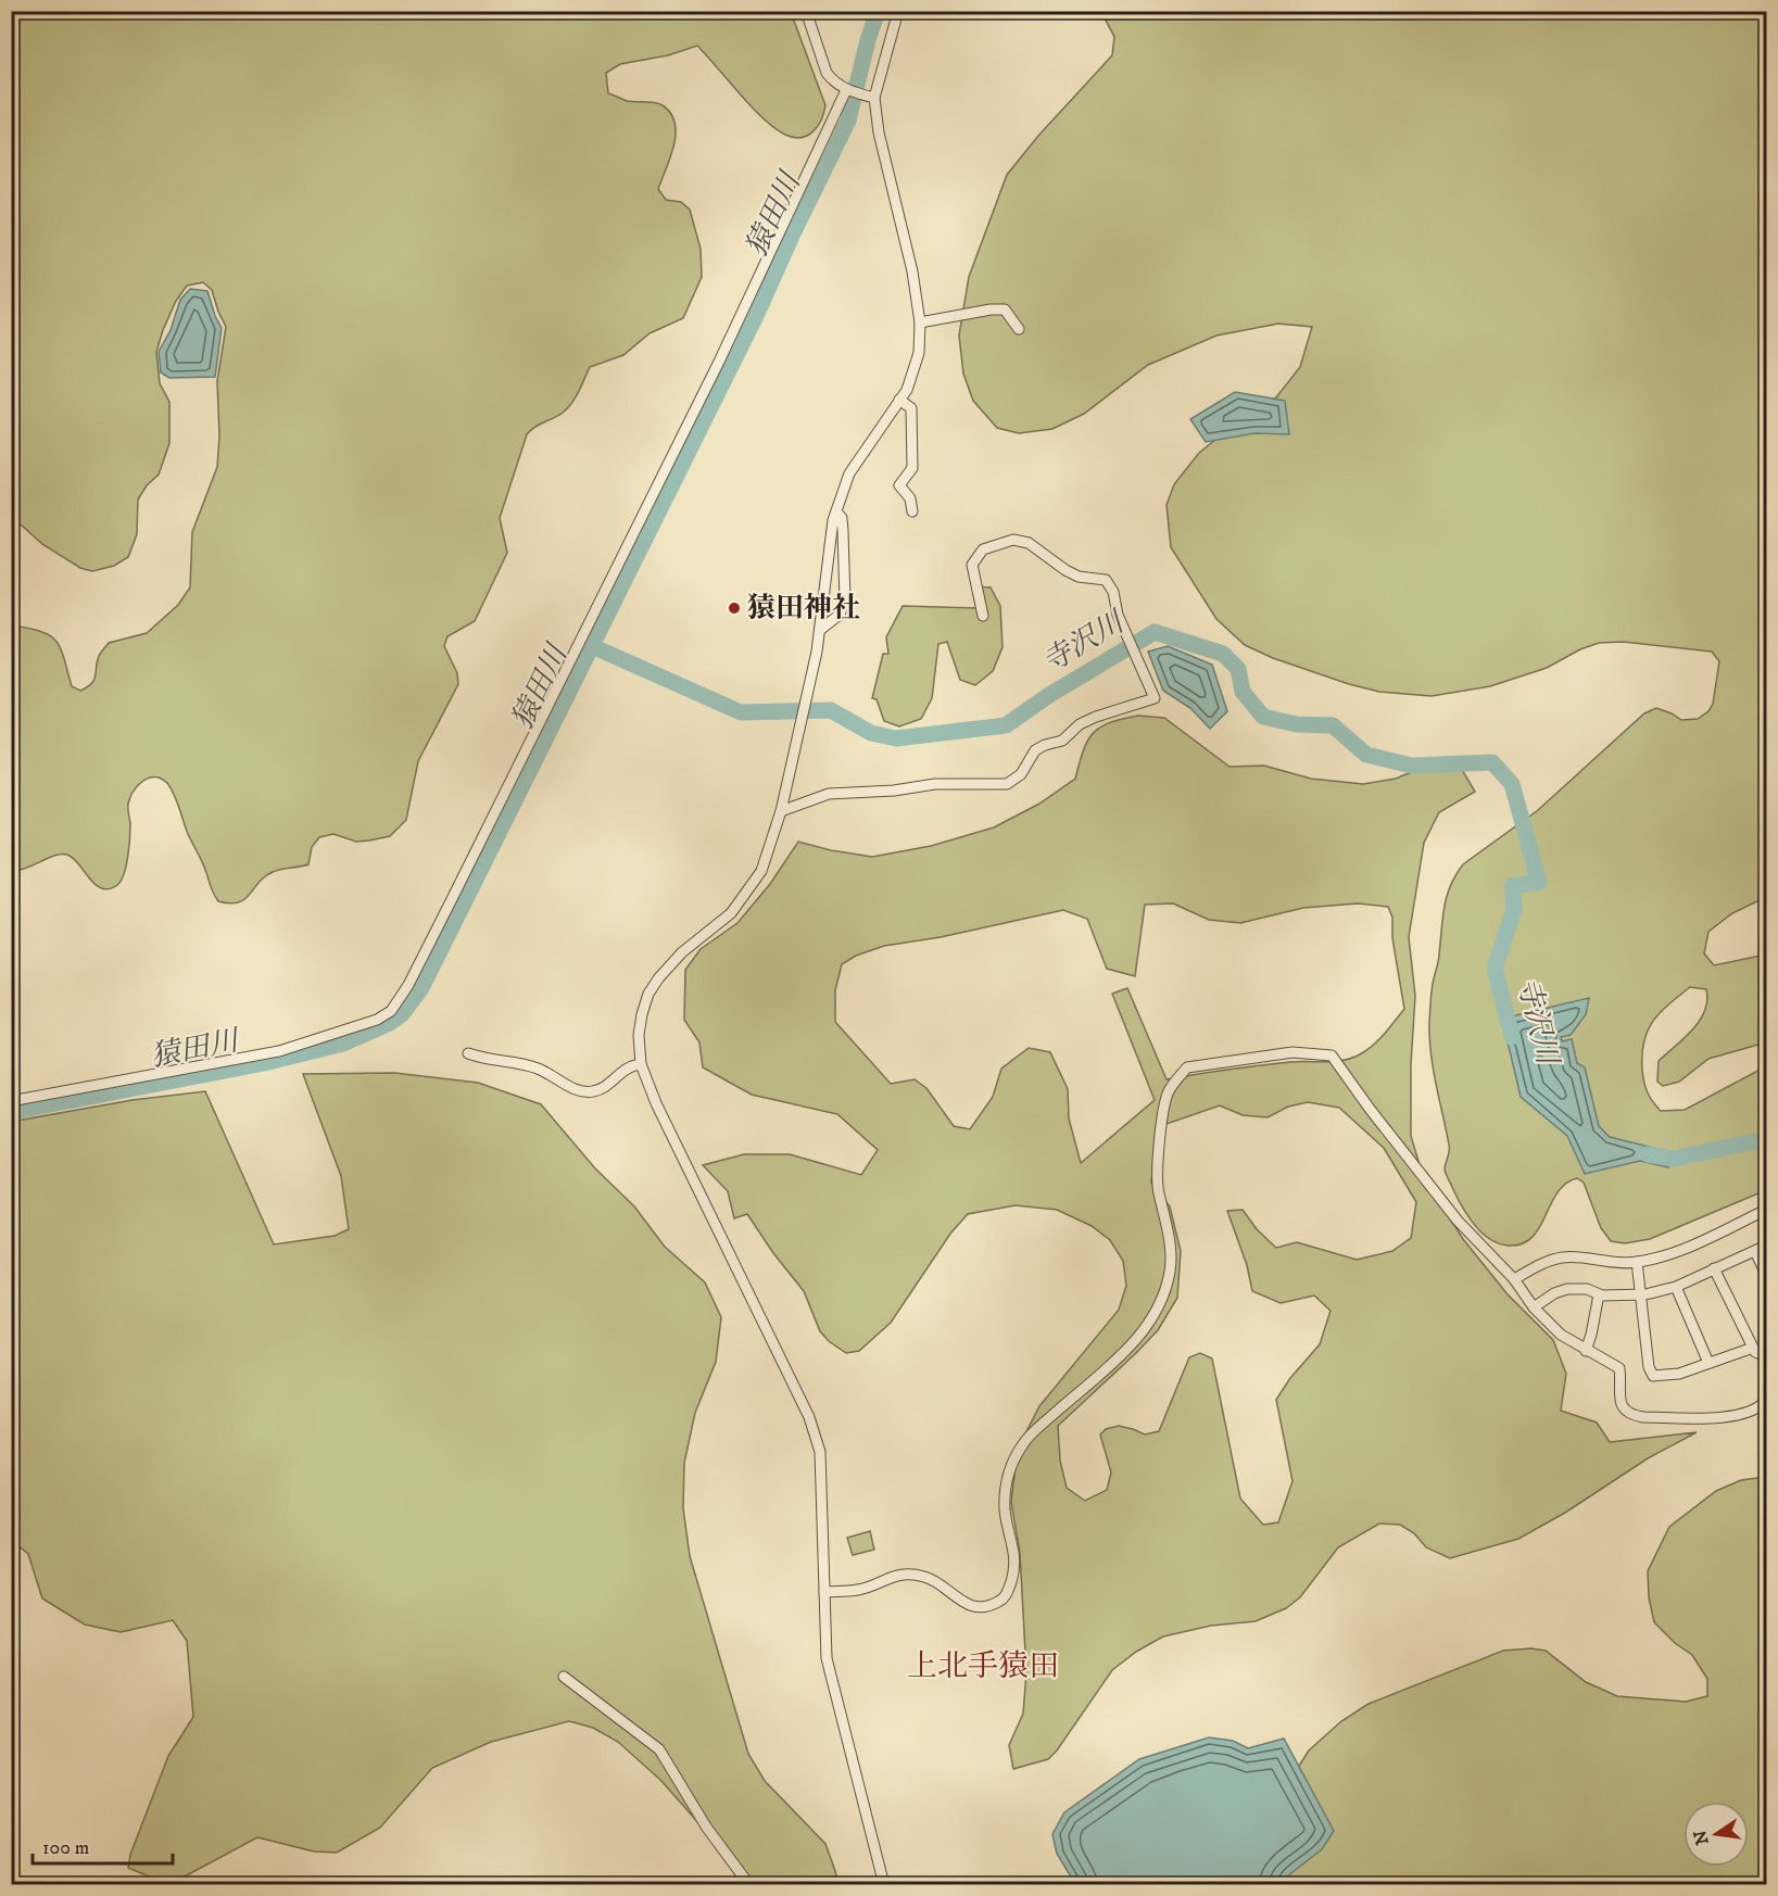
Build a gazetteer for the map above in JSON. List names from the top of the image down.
{
  "districts": ["上北手猿田"],
  "water": ["猿田川", "寺沢川"],
  "places": ["猿田神社"],
  "scale_bar": "100 m",
  "north": "left"
}
